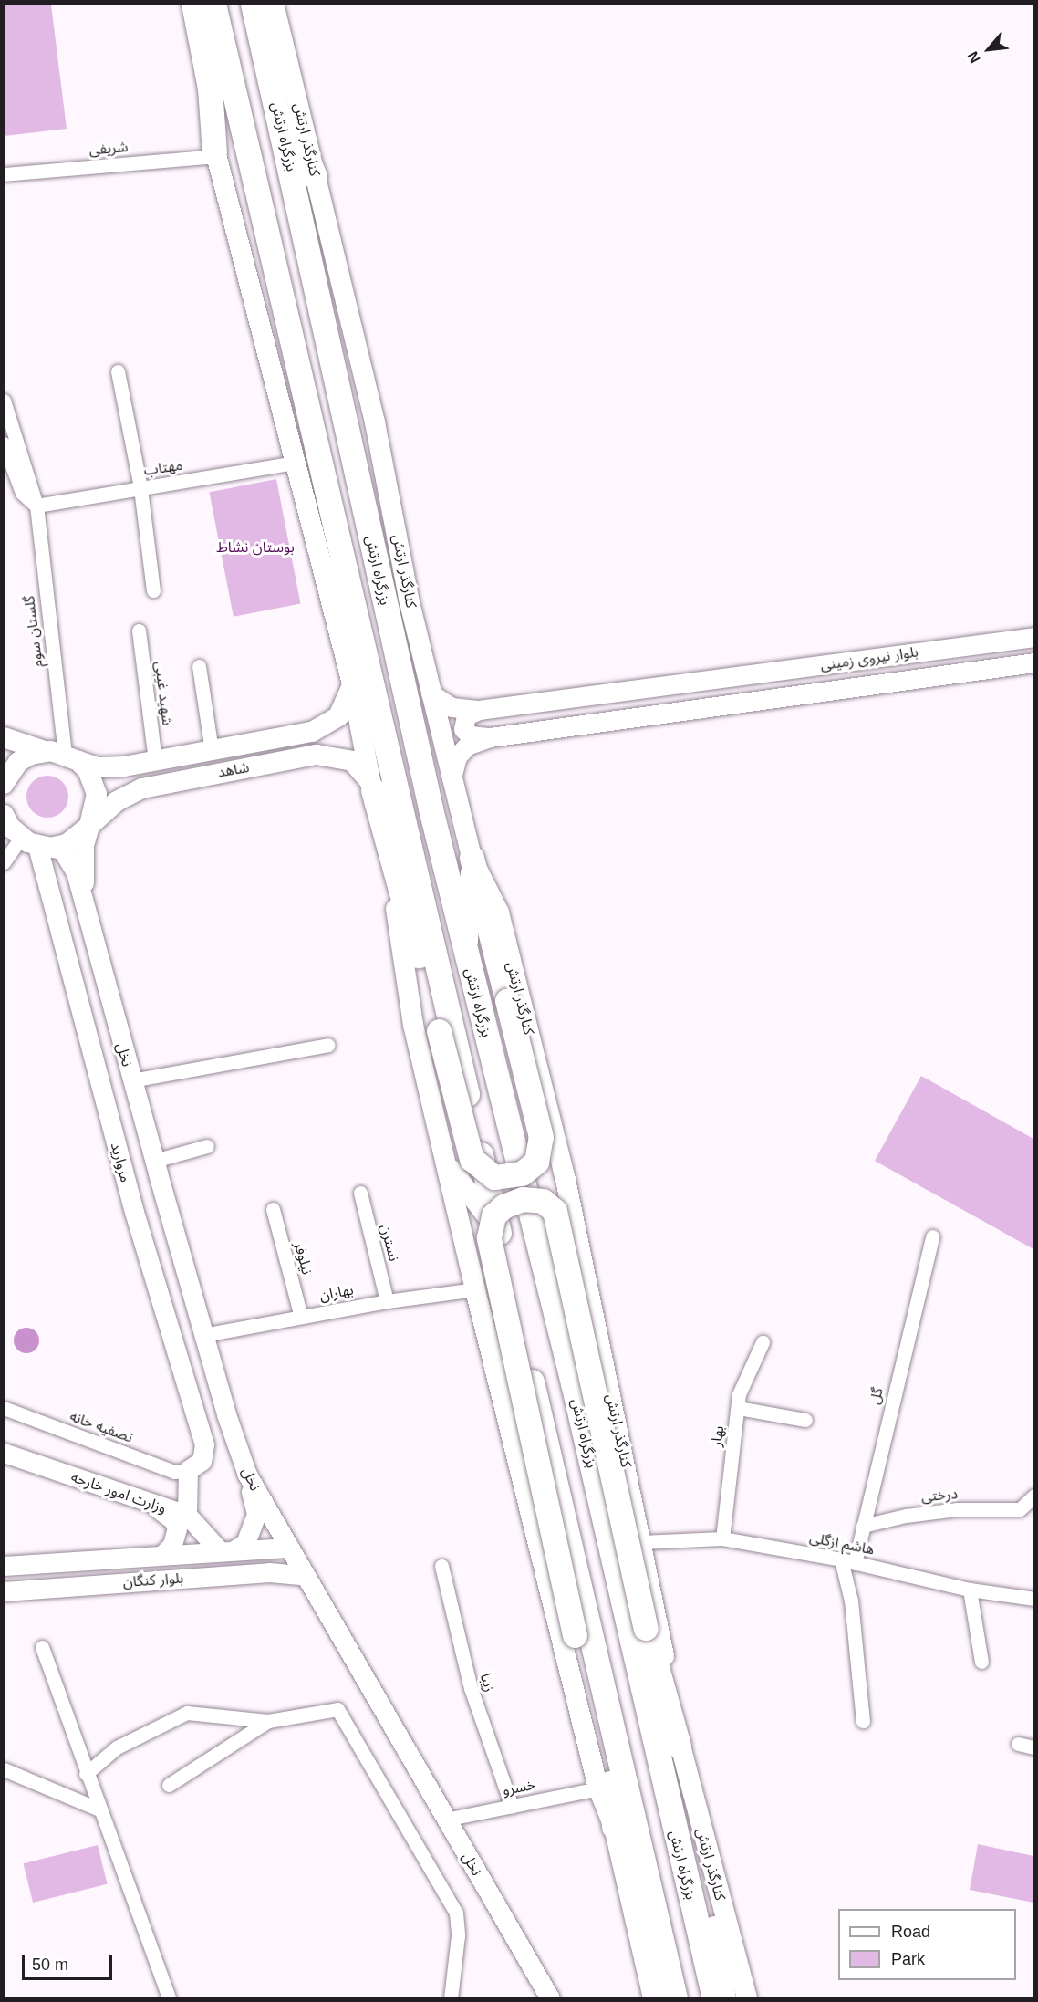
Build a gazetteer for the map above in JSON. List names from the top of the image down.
{
  "streets": {
    "highway": ["بزرگراه ارتش"],
    "main road": [
      "کنارگذر ارتش",
      "بلوار نیروی زمینی",
      "شاهد",
      "نخل",
      "مروارید",
      "وزارت امور خارجه",
      "بلوار کنگان"
    ],
    "street": [
      "شریفی",
      "مهتاب",
      "گلستان سوم",
      "شهید غیبی",
      "نسترن",
      "نیلوفر",
      "بهاران",
      "گل",
      "تصفیه خانه",
      "بهار",
      "درختی",
      "هاشم ازگلی",
      "زیبا",
      "خسرو"
    ]
  },
  "crossings": [
    ["کنارگذر ارتش", "بلوار نیروی زمینی"],
    ["کنارگذر ارتش", "هاشم ازگلی"],
    ["مهتاب", "گلستان سوم"],
    ["گلستان سوم", "شاهد"],
    ["شهید غیبی", "شاهد"],
    ["شاهد", "مروارید"],
    ["نخل", "بهاران"],
    ["نخل", "بلوار کنگان"],
    ["نخل", "خسرو"],
    ["مروارید", "تصفیه خانه"],
    ["نسترن", "بهاران"],
    ["نیلوفر", "بهاران"],
    ["گل", "درختی"],
    ["گل", "هاشم ازگلی"],
    ["بهار", "هاشم ازگلی"],
    ["وزارت امور خارجه", "بلوار کنگان"],
    ["زیبا", "خسرو"]
  ],
  "parks": ["بوستان نشاط"],
  "legend": ["Road", "Park"],
  "scale_bar": "50 m",
  "north": "bottom left"
}
